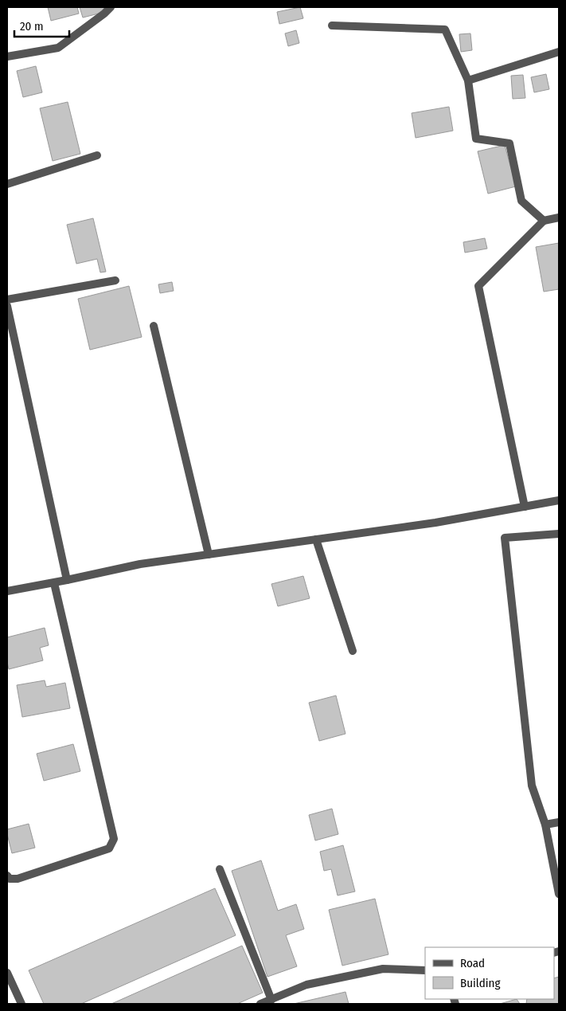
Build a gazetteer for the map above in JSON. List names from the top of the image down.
{
  "legend": ["Road", "Building"],
  "scale_bar": "20 m"
}
